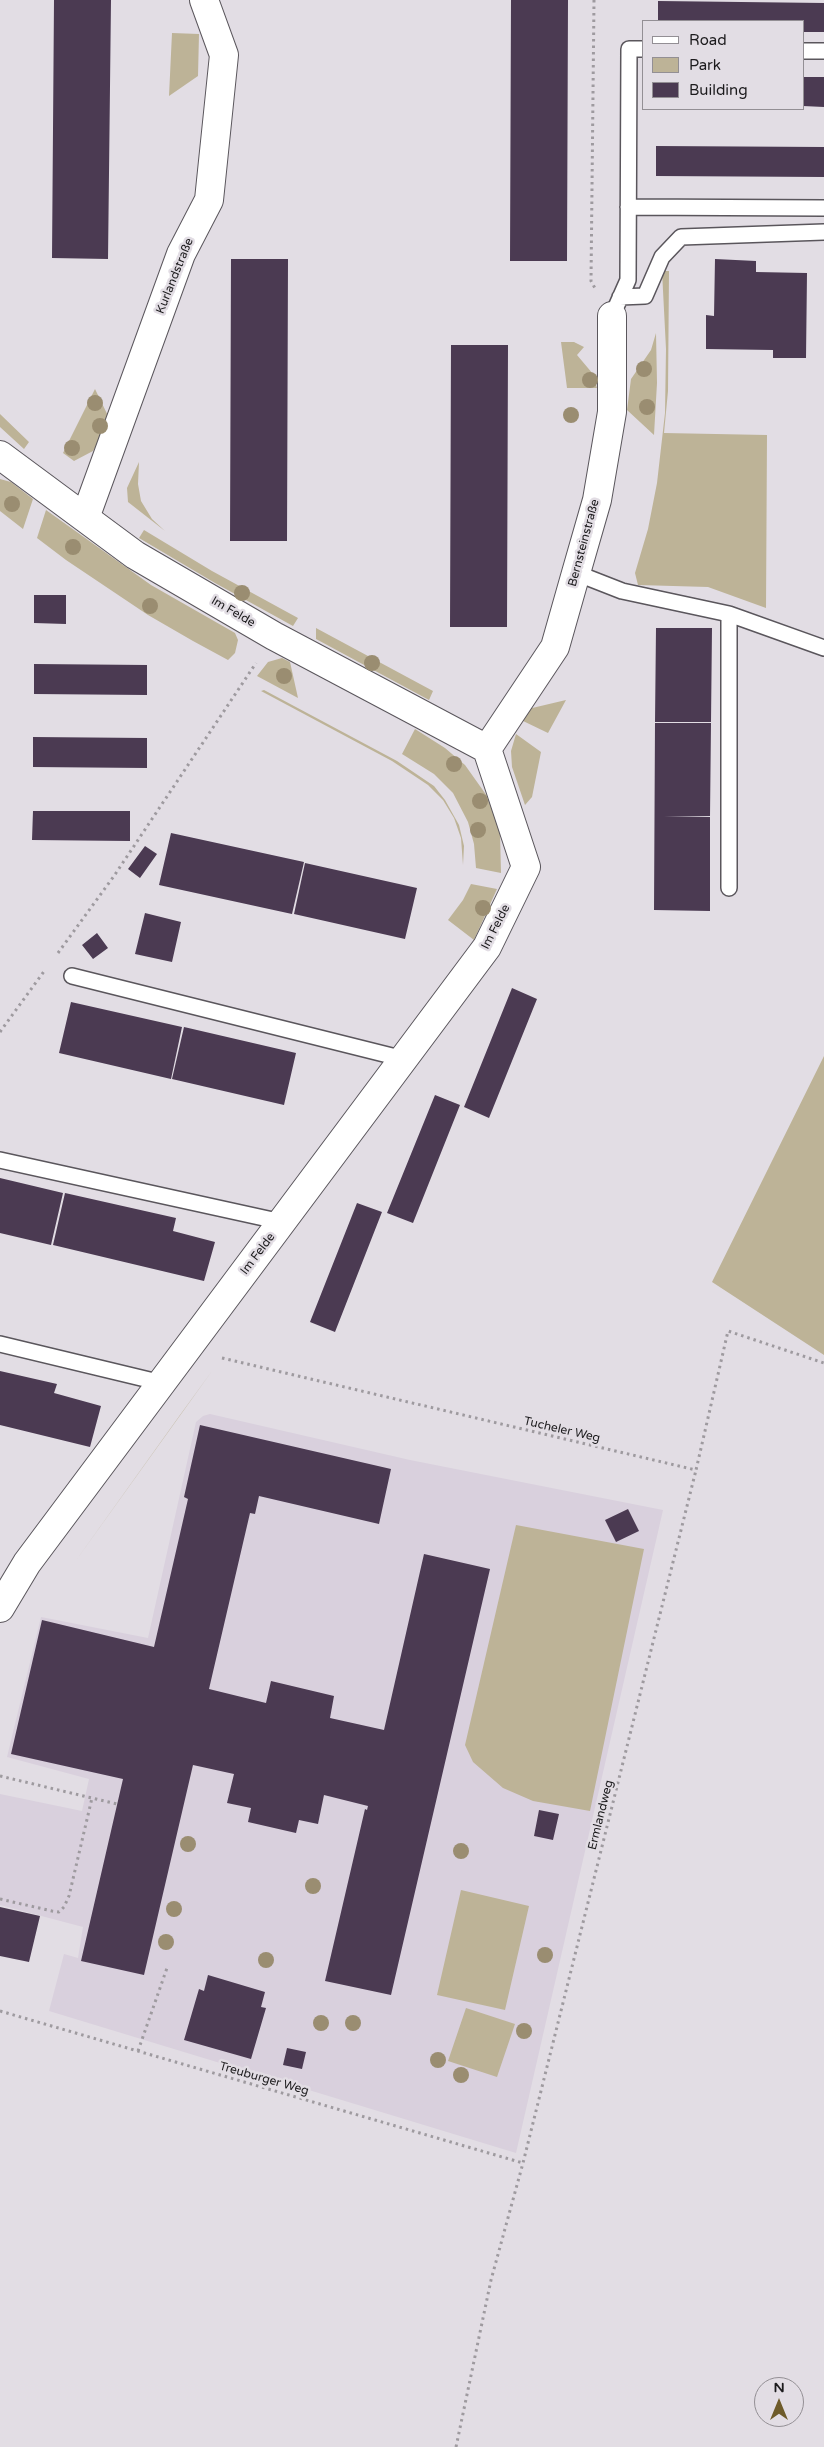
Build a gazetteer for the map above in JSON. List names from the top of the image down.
{
  "streets": {
    "street": ["Kurlandstraße", "Bernsteinstraße", "Im Felde"],
    "path": ["Tucheler Weg", "Ermlandweg", "Treuburger Weg"]
  },
  "crossings": [
    ["Kurlandstraße", "Im Felde"],
    ["Bernsteinstraße", "Im Felde"],
    ["Im Felde", "Tucheler Weg"],
    ["Tucheler Weg", "Ermlandweg"],
    ["Ermlandweg", "Treuburger Weg"]
  ],
  "legend": ["Road", "Park", "Building"],
  "north": "top"
}
